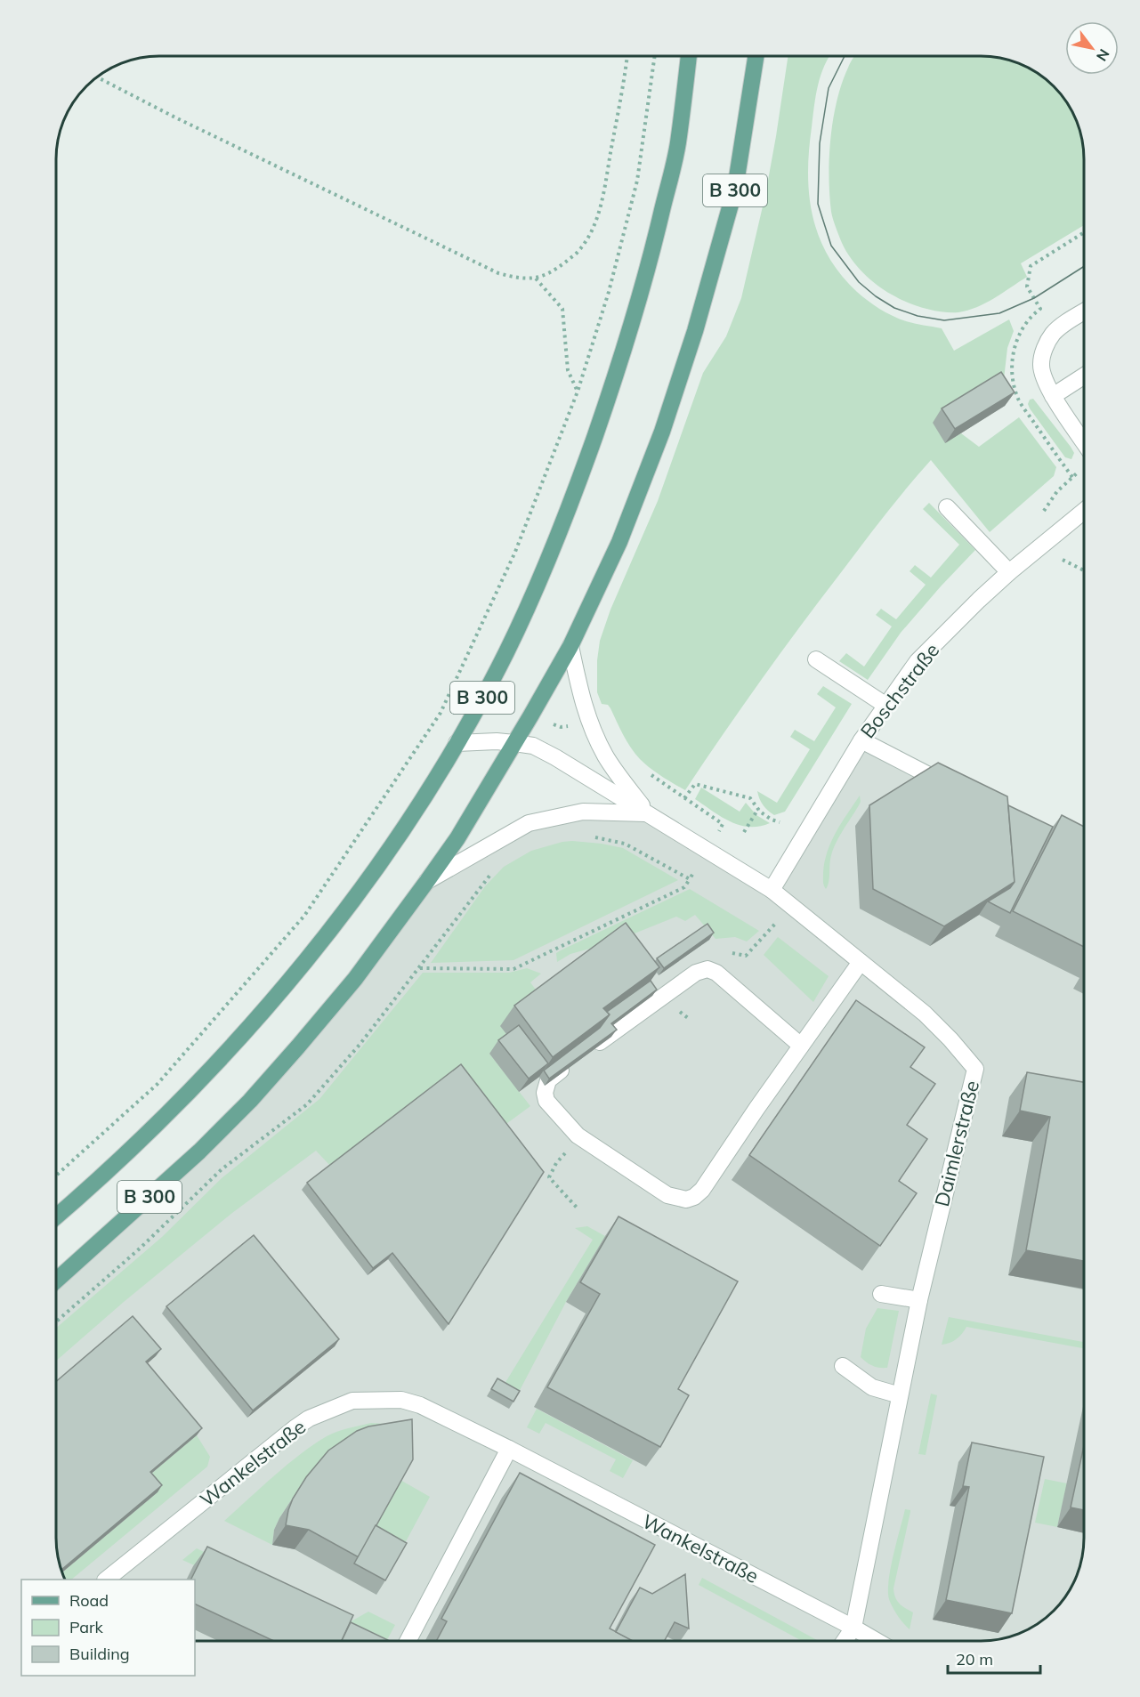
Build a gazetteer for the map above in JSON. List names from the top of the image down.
{
  "streets": {
    "main road": ["B 300"],
    "street": ["Boschstraße", "Daimlerstraße", "Wankelstraße"]
  },
  "crossings": [
    ["B 300", "Daimlerstraße"],
    ["Boschstraße", "Daimlerstraße"],
    ["Daimlerstraße", "Wankelstraße"]
  ],
  "legend": ["Road", "Park", "Building"],
  "scale_bar": "20 m",
  "north": "bottom right"
}
